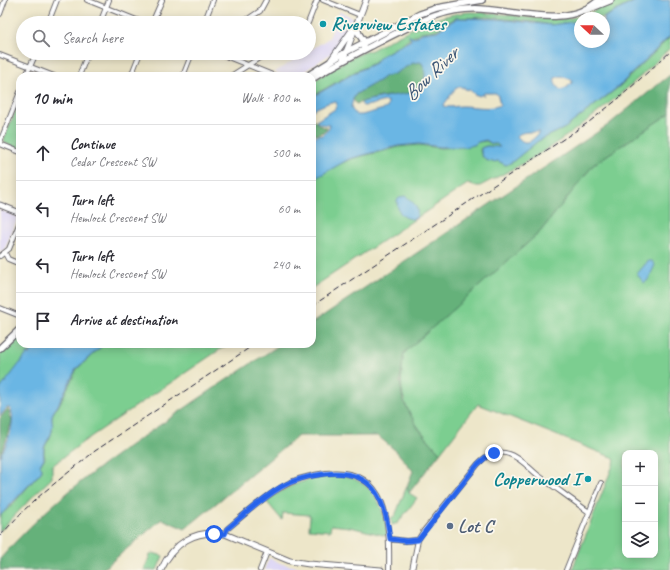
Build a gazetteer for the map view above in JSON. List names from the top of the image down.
{
  "water": ["Bow River"],
  "places": ["Riverview Estates", "Copperwood I", "Lot C"],
  "north": "left",
  "page": {
    "search": "Search here",
    "heading": ["10 min", "Walk · 800 m"],
    "list": [
      ["Continue", "Cedar Crescent SW", "500 m"],
      ["Turn left", "Hemlock Crescent SW", "60 m"],
      ["Turn left", "Hemlock Crescent SW", "240 m"],
      "Arrive at destination"
    ],
    "map_buttons": ["+", "−"]
  }
}
